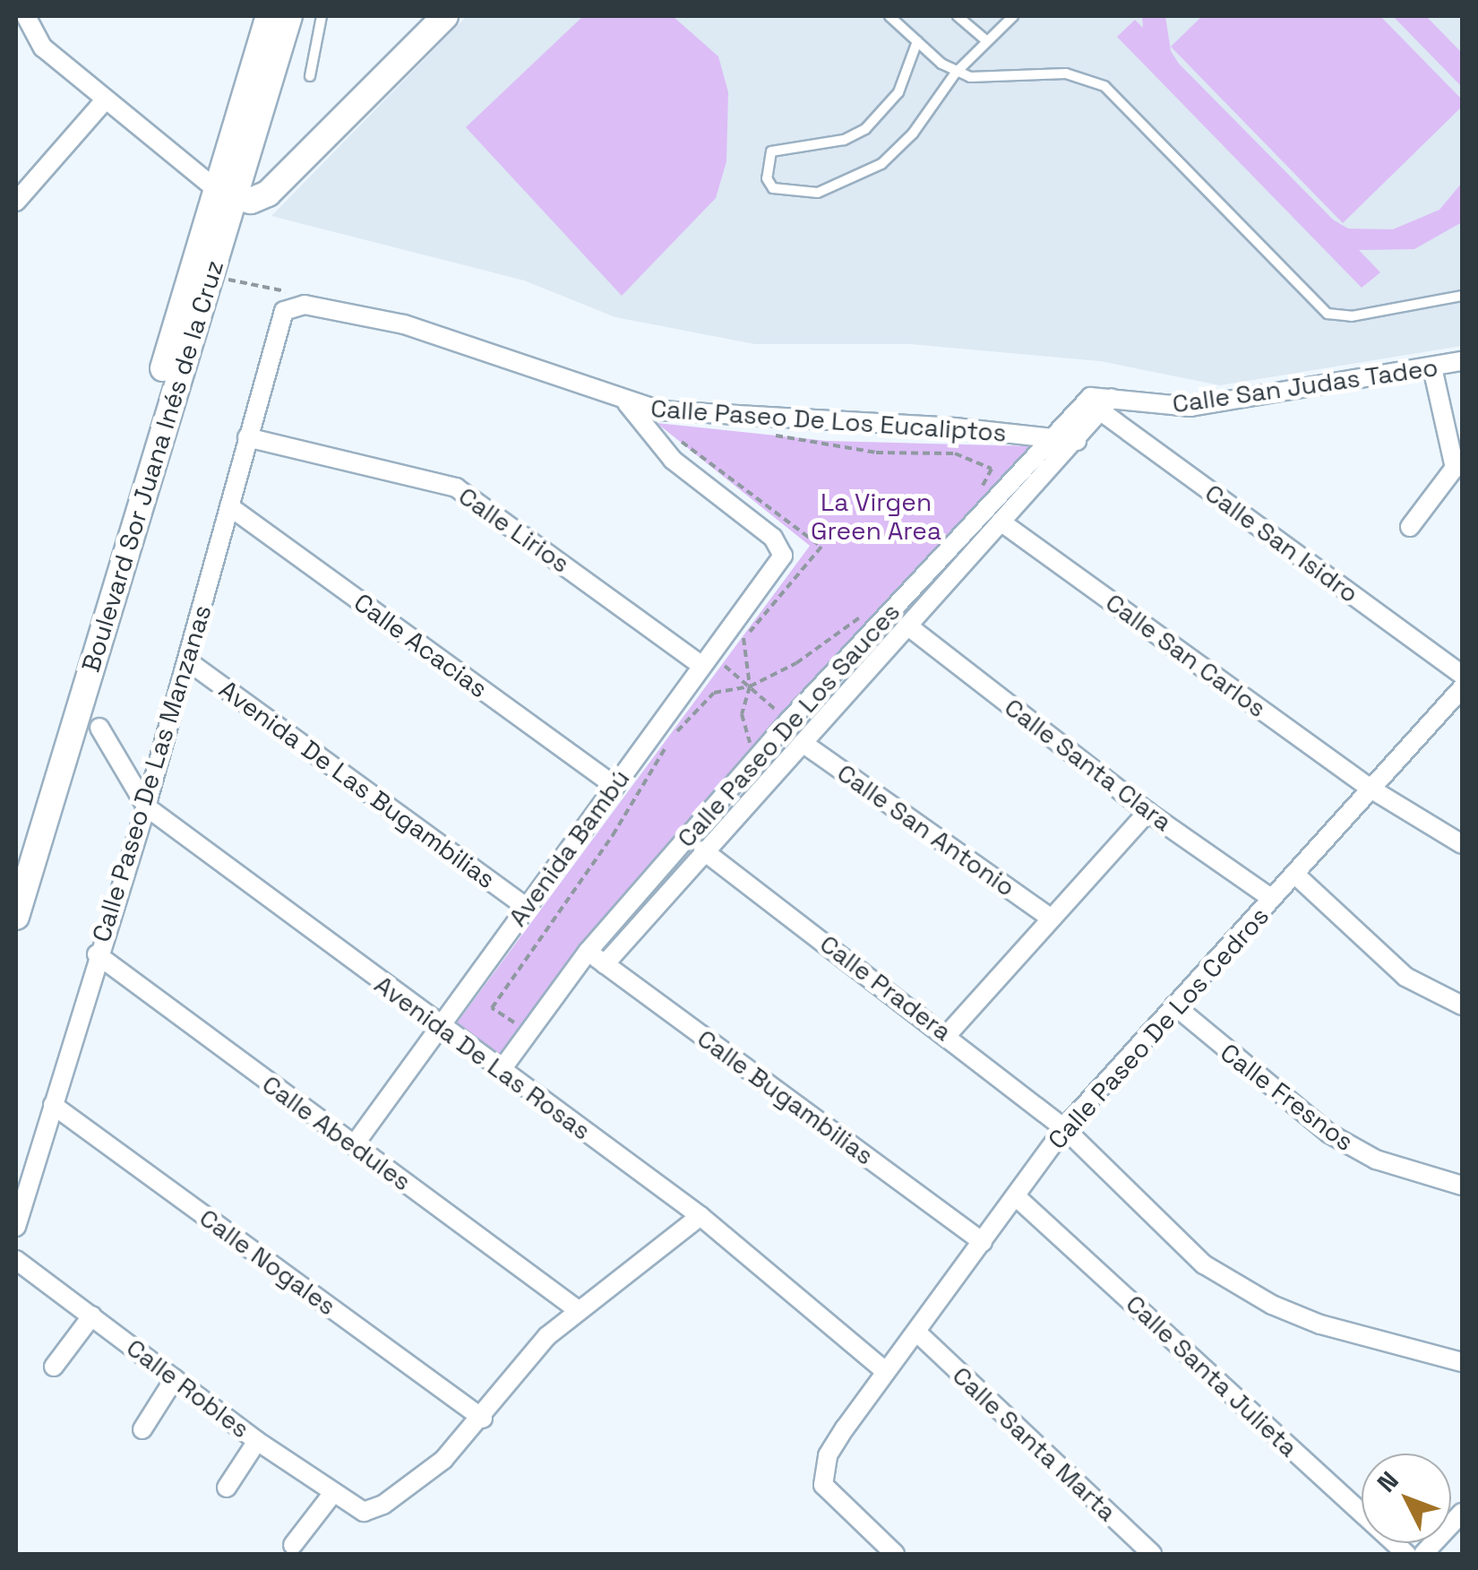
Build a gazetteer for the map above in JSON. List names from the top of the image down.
{
  "streets": {
    "main road": ["Boulevard Sor Juana Inés de la Cruz"],
    "street": [
      "Calle San Judas Tadeo",
      "Calle Paseo De Los Eucaliptos",
      "Calle Lirios",
      "Calle San Isidro",
      "Calle Acacias",
      "Calle San Carlos",
      "Calle Paseo De Los Sauces",
      "Calle Santa Clara",
      "Calle Paseo De Las Manzanas",
      "Avenida De Las Bugambilias",
      "Calle San Antonio",
      "Avenida Bambú",
      "Calle Pradera",
      "Calle Paseo De Los Cedros",
      "Avenida De Las Rosas",
      "Calle Bugambilias",
      "Calle Fresnos",
      "Calle Abedules",
      "Calle Nogales",
      "Calle Santa Julieta",
      "Calle Robles",
      "Calle Santa Marta"
    ]
  },
  "crossings": [
    ["Calle San Judas Tadeo", "Calle San Isidro"],
    ["Calle San Judas Tadeo", "Calle Paseo De Los Sauces"],
    ["Calle Paseo De Los Eucaliptos", "Calle Paseo De Los Sauces"],
    ["Calle Paseo De Los Eucaliptos", "Calle Paseo De Las Manzanas"],
    ["Calle Paseo De Los Eucaliptos", "Avenida Bambú"],
    ["Boulevard Sor Juana Inés de la Cruz", "Avenida De Las Rosas"],
    ["Calle Lirios", "Calle Paseo De Las Manzanas"],
    ["Calle Lirios", "Avenida Bambú"],
    ["Calle San Isidro", "Calle Paseo De Los Sauces"],
    ["Calle Acacias", "Calle Paseo De Las Manzanas"],
    ["Calle Acacias", "Avenida Bambú"],
    ["Calle San Carlos", "Calle Paseo De Los Sauces"],
    ["Calle San Carlos", "Calle Paseo De Los Cedros"],
    ["Calle Paseo De Los Sauces", "Calle Santa Clara"],
    ["Calle Paseo De Los Sauces", "Calle San Antonio"],
    ["Calle Paseo De Los Sauces", "Calle Pradera"],
    ["Calle Paseo De Los Sauces", "Avenida De Las Rosas"],
    ["Calle Paseo De Los Sauces", "Calle Bugambilias"],
    ["Calle Santa Clara", "Calle Paseo De Los Cedros"],
    ["Calle Paseo De Las Manzanas", "Avenida De Las Bugambilias"],
    ["Calle Paseo De Las Manzanas", "Avenida De Las Rosas"],
    ["Calle Paseo De Las Manzanas", "Calle Abedules"],
    ["Calle Paseo De Las Manzanas", "Calle Nogales"],
    ["Avenida De Las Bugambilias", "Avenida Bambú"],
    ["Avenida Bambú", "Avenida De Las Rosas"],
    ["Avenida Bambú", "Calle Abedules"],
    ["Calle Pradera", "Calle Paseo De Los Cedros"],
    ["Calle Paseo De Los Cedros", "Avenida De Las Rosas"],
    ["Calle Paseo De Los Cedros", "Calle Bugambilias"],
    ["Calle Paseo De Los Cedros", "Calle Fresnos"],
    ["Calle Paseo De Los Cedros", "Calle Santa Julieta"],
    ["Calle Paseo De Los Cedros", "Calle Santa Marta"],
    ["Calle Nogales", "Calle Robles"]
  ],
  "parks": ["La Virgen Green Area"],
  "north": "top left"
}
